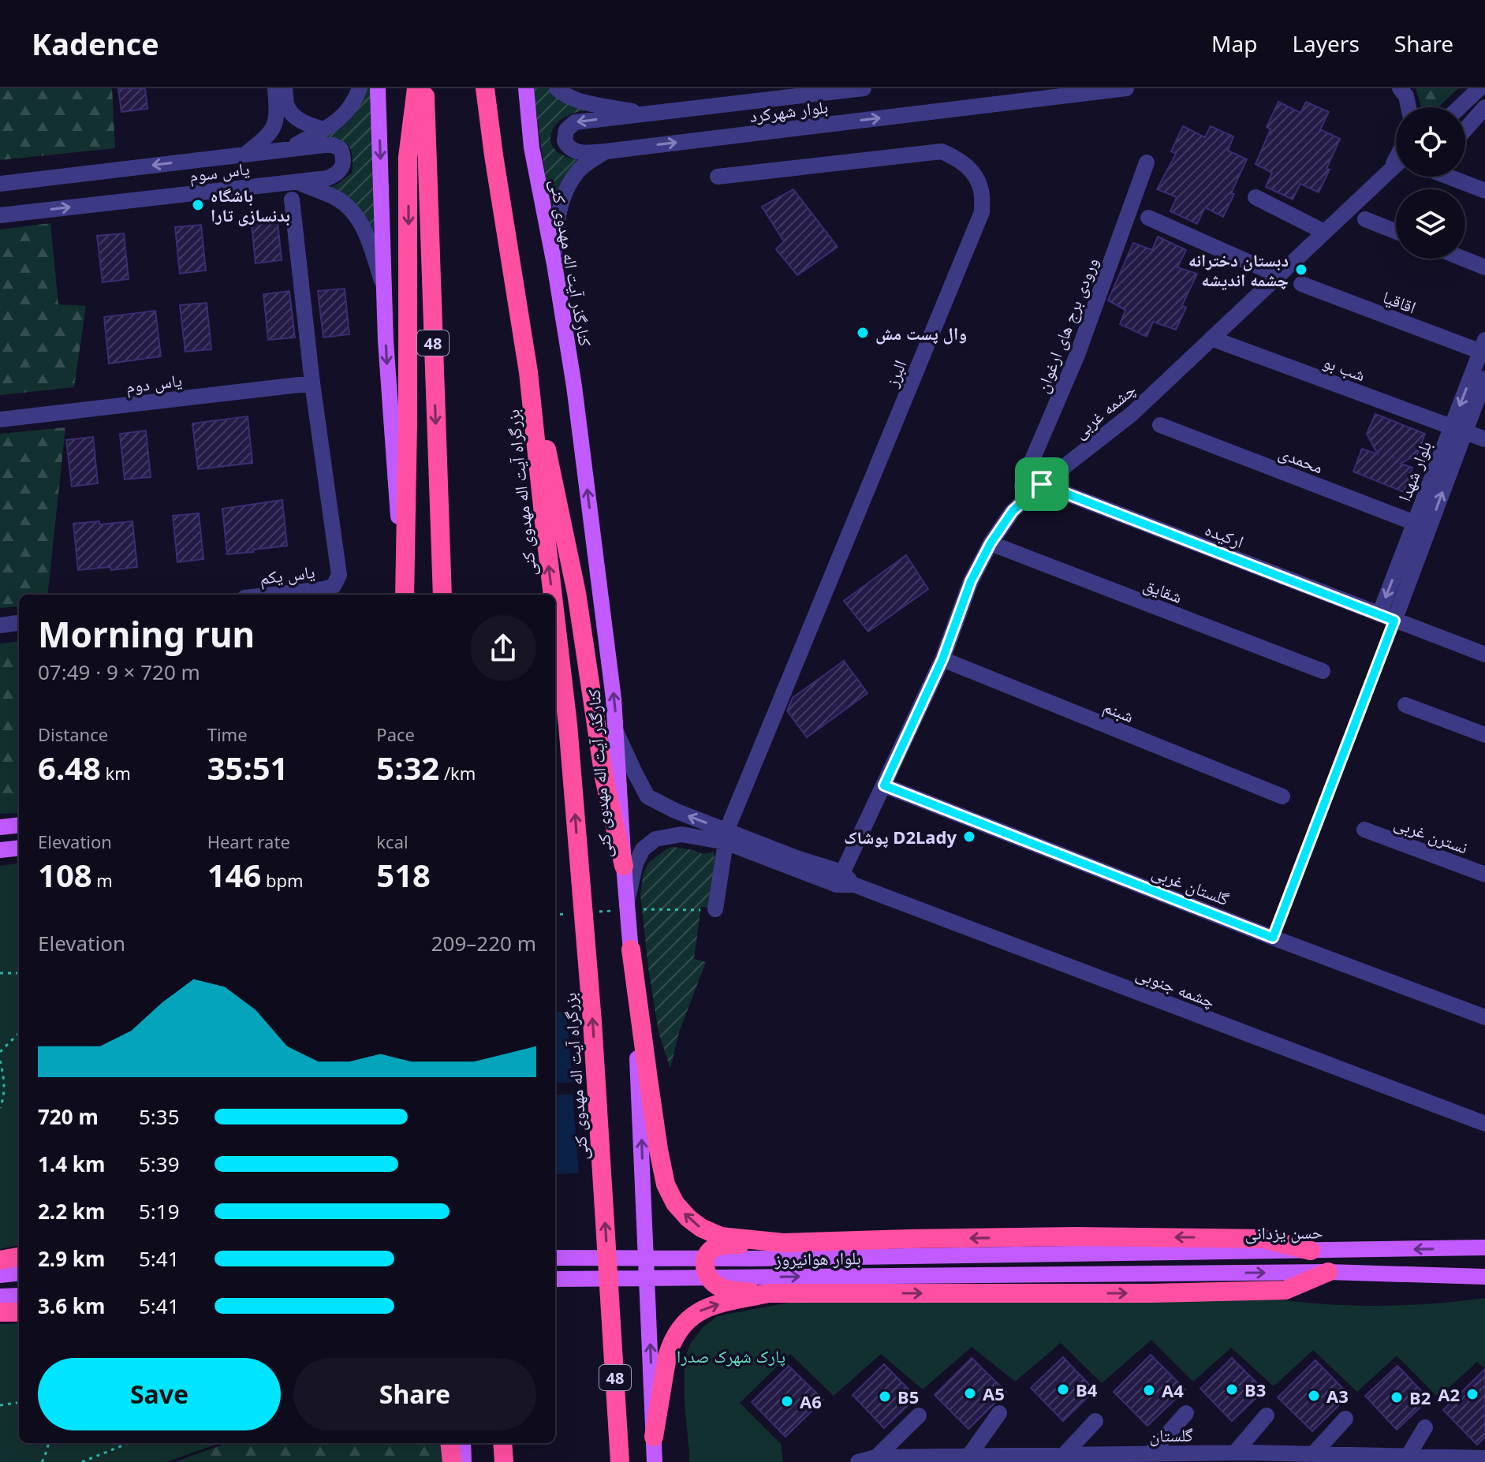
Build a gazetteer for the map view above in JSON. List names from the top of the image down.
{
  "streets": {
    "highway": ["48", "بزرگراه آیت اله مهدوی کنی"],
    "main road": ["کنارگذر آیت اله مهدوی کنی", "حسن یزدانی", "بلوار هوانیروز"],
    "street": [
      "بلوار شهرکرد",
      "یاس سوم",
      "اقاقیا",
      "ورودی برج های ارغوان",
      "شب بو",
      "البرز",
      "یاس دوم",
      "چشمه غربی",
      "محمدی",
      "بلوار شهدا",
      "ارکیده",
      "یاس یکم",
      "شقایق",
      "شبنم",
      "نسترن غربی",
      "گلستان غربی",
      "چشمه جنوبی",
      "گلستان"
    ]
  },
  "crossings": [
    ["کنارگذر آیت اله مهدوی کنی", "چشمه جنوبی"],
    ["اقاقیا", "بلوار شهدا"],
    ["ورودی برج های ارغوان", "چشمه غربی"],
    ["شب بو", "چشمه غربی"],
    ["شب بو", "بلوار شهدا"],
    ["البرز", "چشمه جنوبی"],
    ["یاس دوم", "یاس یکم"],
    ["چشمه غربی", "ارکیده"],
    ["چشمه غربی", "شقایق"],
    ["چشمه غربی", "شبنم"],
    ["چشمه غربی", "گلستان غربی"],
    ["چشمه غربی", "چشمه جنوبی"],
    ["محمدی", "بلوار شهدا"],
    ["بلوار شهدا", "ارکیده"],
    ["حسن یزدانی", "بلوار هوانیروز"]
  ],
  "one_way": ["کنارگذر آیت اله مهدوی کنی"],
  "parks": ["پارک شهرک صدرا"],
  "places": [
    "باشگاه بدنسازی تارا",
    "دبستان دخترانه چشمه اندیشه",
    "وال پست مش",
    "پوشاک D2Lady",
    "B4",
    "B3",
    "A4",
    "A5",
    "A2",
    "A3",
    "B5",
    "B2",
    "A6"
  ],
  "page": {
    "header": "Kadence",
    "nav": ["Map", "Layers", "Share"],
    "heading": ["Morning run", "07:49 · 9 × 720 m"],
    "stats": [
      ["Distance", "6.48 km"],
      ["Time", "35:51"],
      ["Pace", "5:32 /km"],
      ["Elevation", "108 m"],
      ["Heart rate", "146 bpm"],
      ["kcal", "518"]
    ],
    "chart": ["Elevation", "209–220 m"],
    "list": [
      {
        "name": "720 m",
        "note": "5:35"
      },
      {
        "name": "1.4 km",
        "note": "5:39"
      },
      {
        "name": "2.2 km",
        "note": "5:19"
      },
      {
        "name": "2.9 km",
        "note": "5:41"
      },
      {
        "name": "3.6 km",
        "note": "5:41"
      }
    ],
    "buttons": ["Save", "Share"]
  }
}
